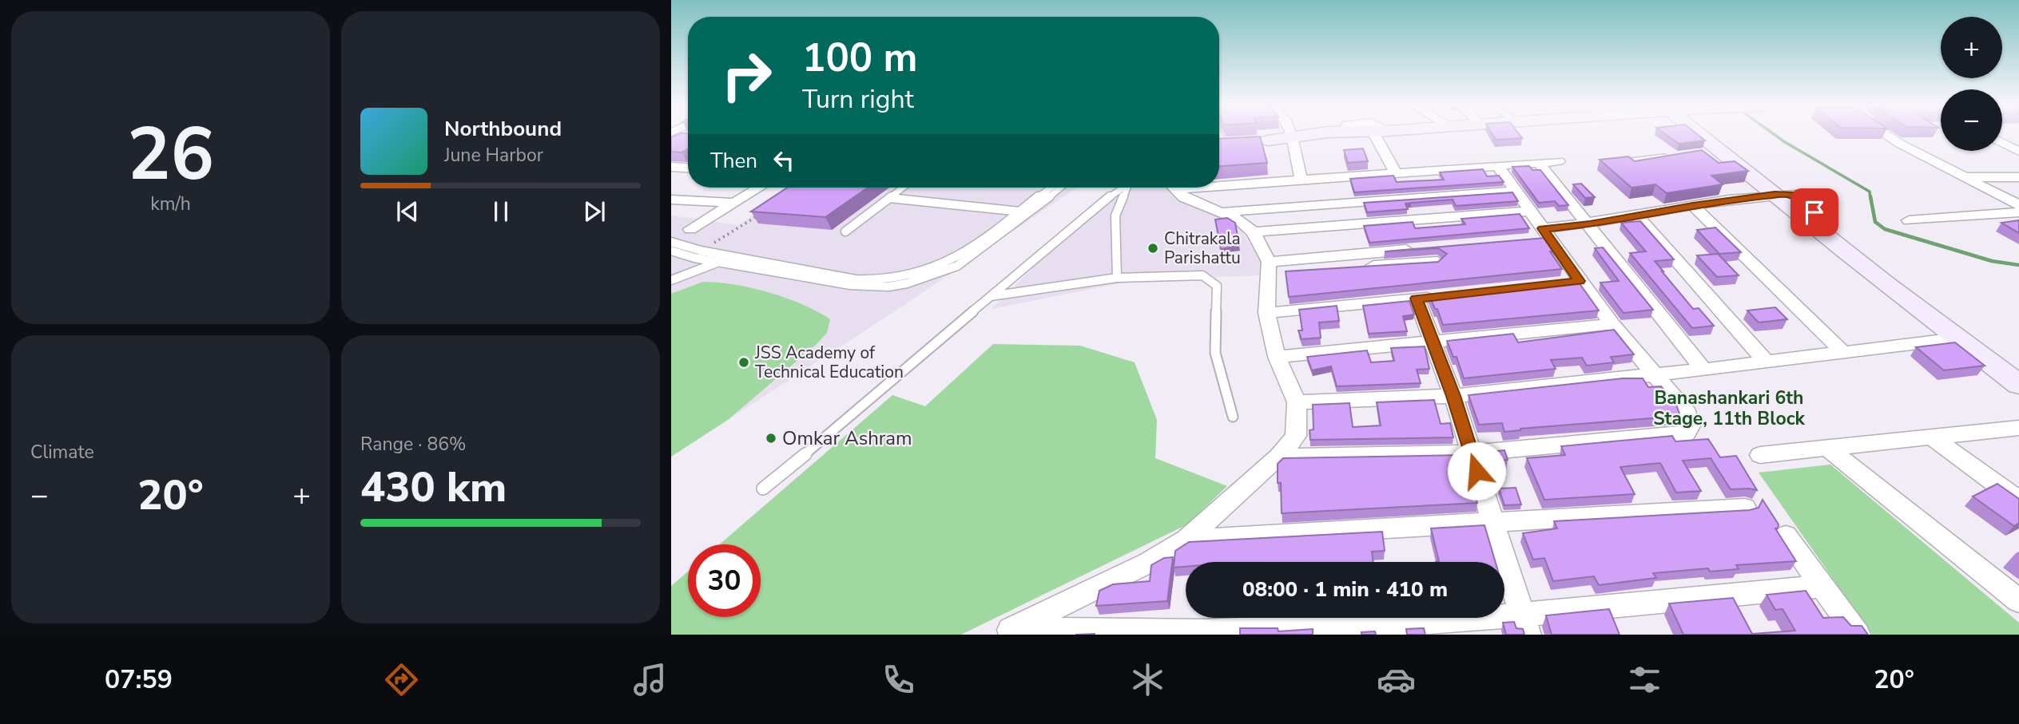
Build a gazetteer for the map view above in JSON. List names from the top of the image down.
{
  "districts": ["Banashankari 6th Stage, 11th Block"],
  "places": ["Chitrakala Parishattu", "JSS Academy of Technical Education", "Omkar Ashram"],
  "page": {
    "tile": [
      ["26", "km/h"],
      "Climate",
      ["Range · 86%", "430 km"]
    ],
    "map_buttons": ["+", "−"],
    "turn": ["100 m", "Turn right"],
    "song": ["Northbound", "June Harbor"],
    "then": "Then",
    "heat": ["−", "20°", "+"],
    "limit": "30",
    "trip": "08:00 · 1 min · 410 m",
    "tabs": ["07:59", "20°"]
  }
}
